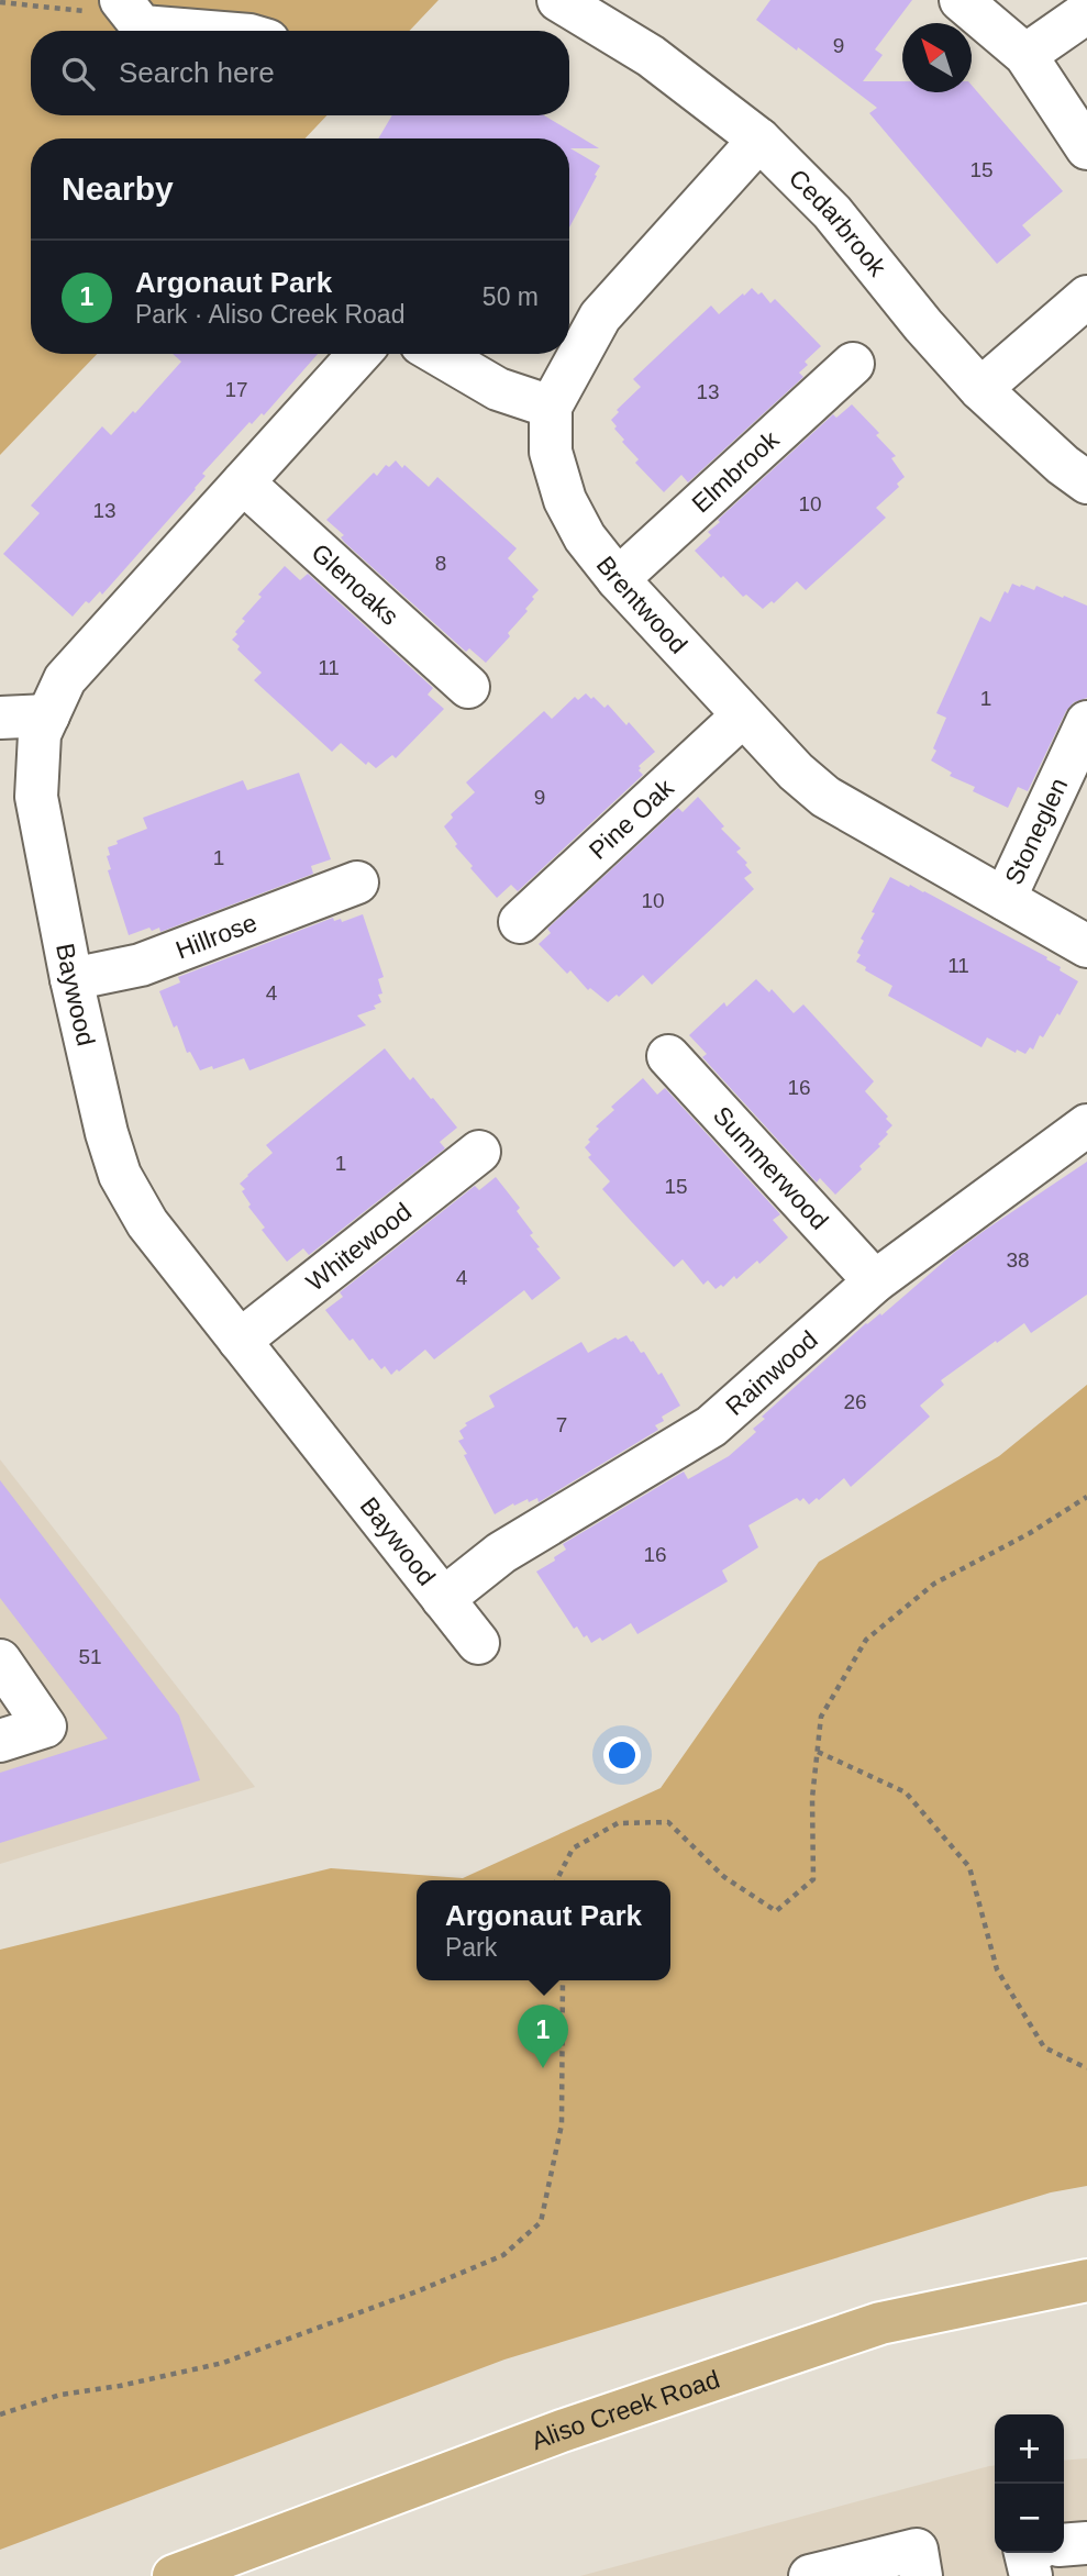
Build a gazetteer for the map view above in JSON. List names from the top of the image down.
{
  "streets": {
    "main road": ["Aliso Creek Road"],
    "street": [
      "Cedarbrook",
      "Elmbrook",
      "Glenoaks",
      "Brentwood",
      "Pine Oak",
      "Stoneglen",
      "Hillrose",
      "Baywood",
      "Summerwood",
      "Whitewood",
      "Rainwood"
    ]
  },
  "crossings": [
    ["Elmbrook", "Brentwood"],
    ["Glenoaks", "Baywood"],
    ["Brentwood", "Pine Oak"],
    ["Brentwood", "Stoneglen"],
    ["Hillrose", "Baywood"],
    ["Baywood", "Whitewood"],
    ["Baywood", "Rainwood"],
    ["Summerwood", "Rainwood"]
  ],
  "house_numbers": [
    "9",
    "15",
    "17",
    "13",
    "10",
    "13",
    "8",
    "11",
    "1",
    "9",
    "1",
    "10",
    "11",
    "4",
    "16",
    "1",
    "15",
    "38",
    "4",
    "26",
    "7",
    "16",
    "51"
  ],
  "north": "top left",
  "page": {
    "search": "Search here",
    "heading": "Nearby",
    "list": [
      {
        "mark": "1",
        "name": "Argonaut Park",
        "note": "Park · Aliso Creek Road",
        "value": "50 m"
      }
    ],
    "popup": ["Argonaut Park", "Park"],
    "pins": "1",
    "map_buttons": ["+", "−"]
  }
}
